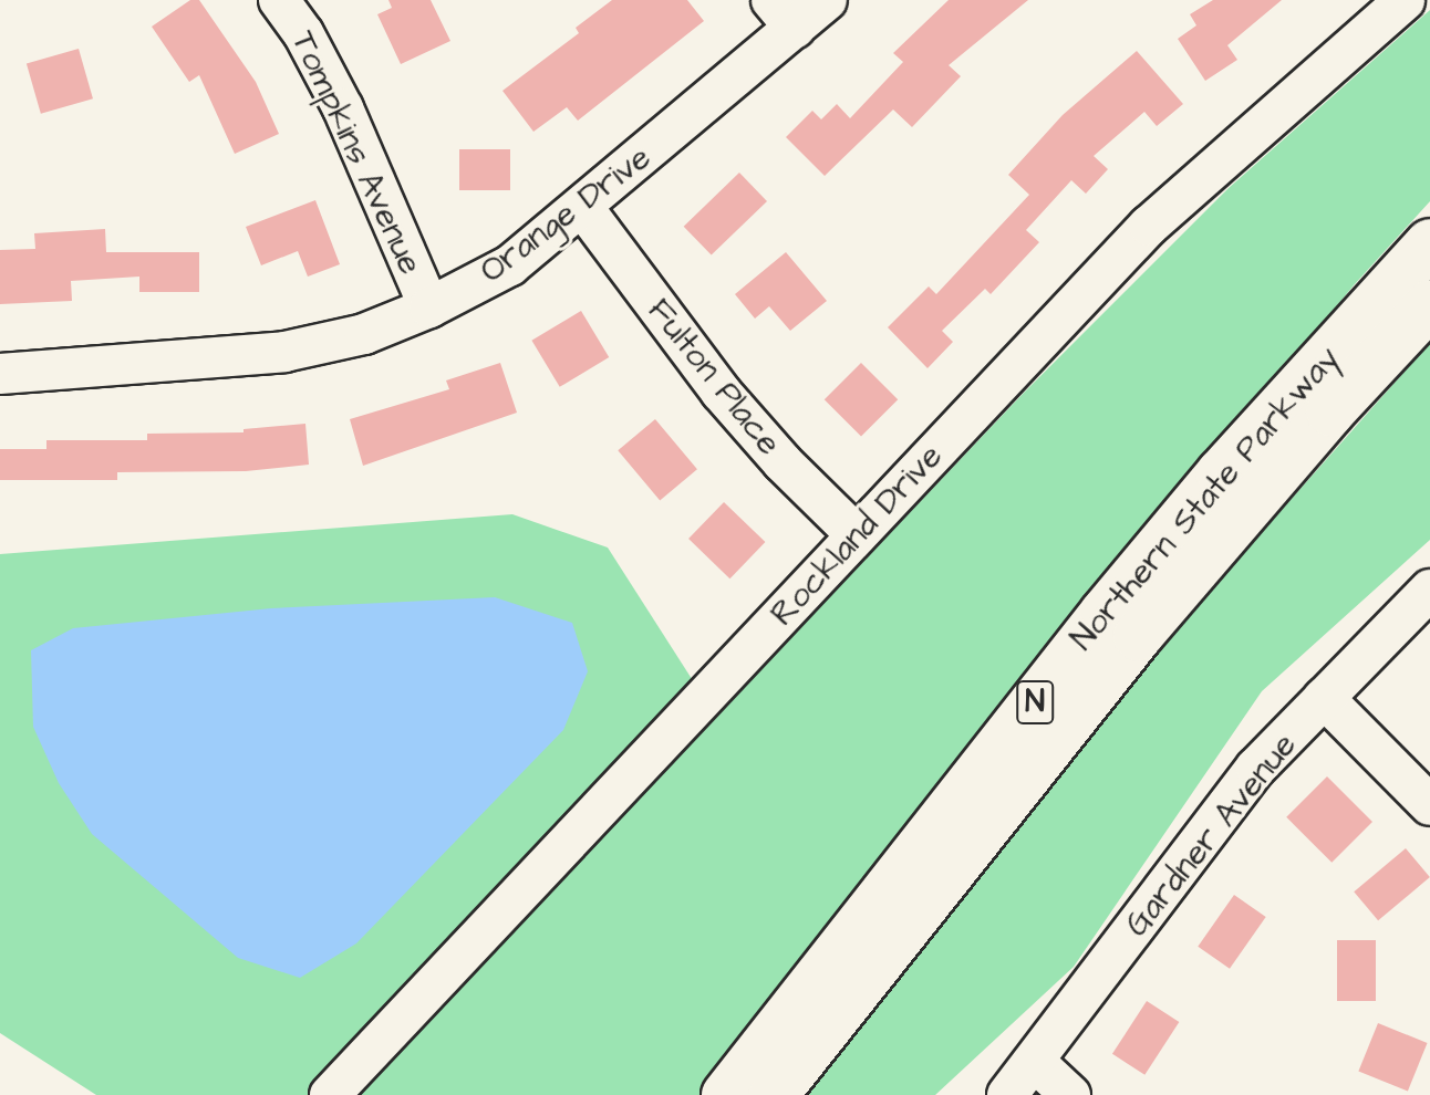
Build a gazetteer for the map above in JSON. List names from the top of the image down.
{
  "streets": {
    "highway": ["Northern State Parkway", "N"],
    "street": [
      "Tompkins Avenue",
      "Orange Drive",
      "Fulton Place",
      "Rockland Drive",
      "Gardner Avenue"
    ]
  },
  "crossings": [
    ["Tompkins Avenue", "Orange Drive"],
    ["Orange Drive", "Fulton Place"],
    ["Fulton Place", "Rockland Drive"]
  ]
}
